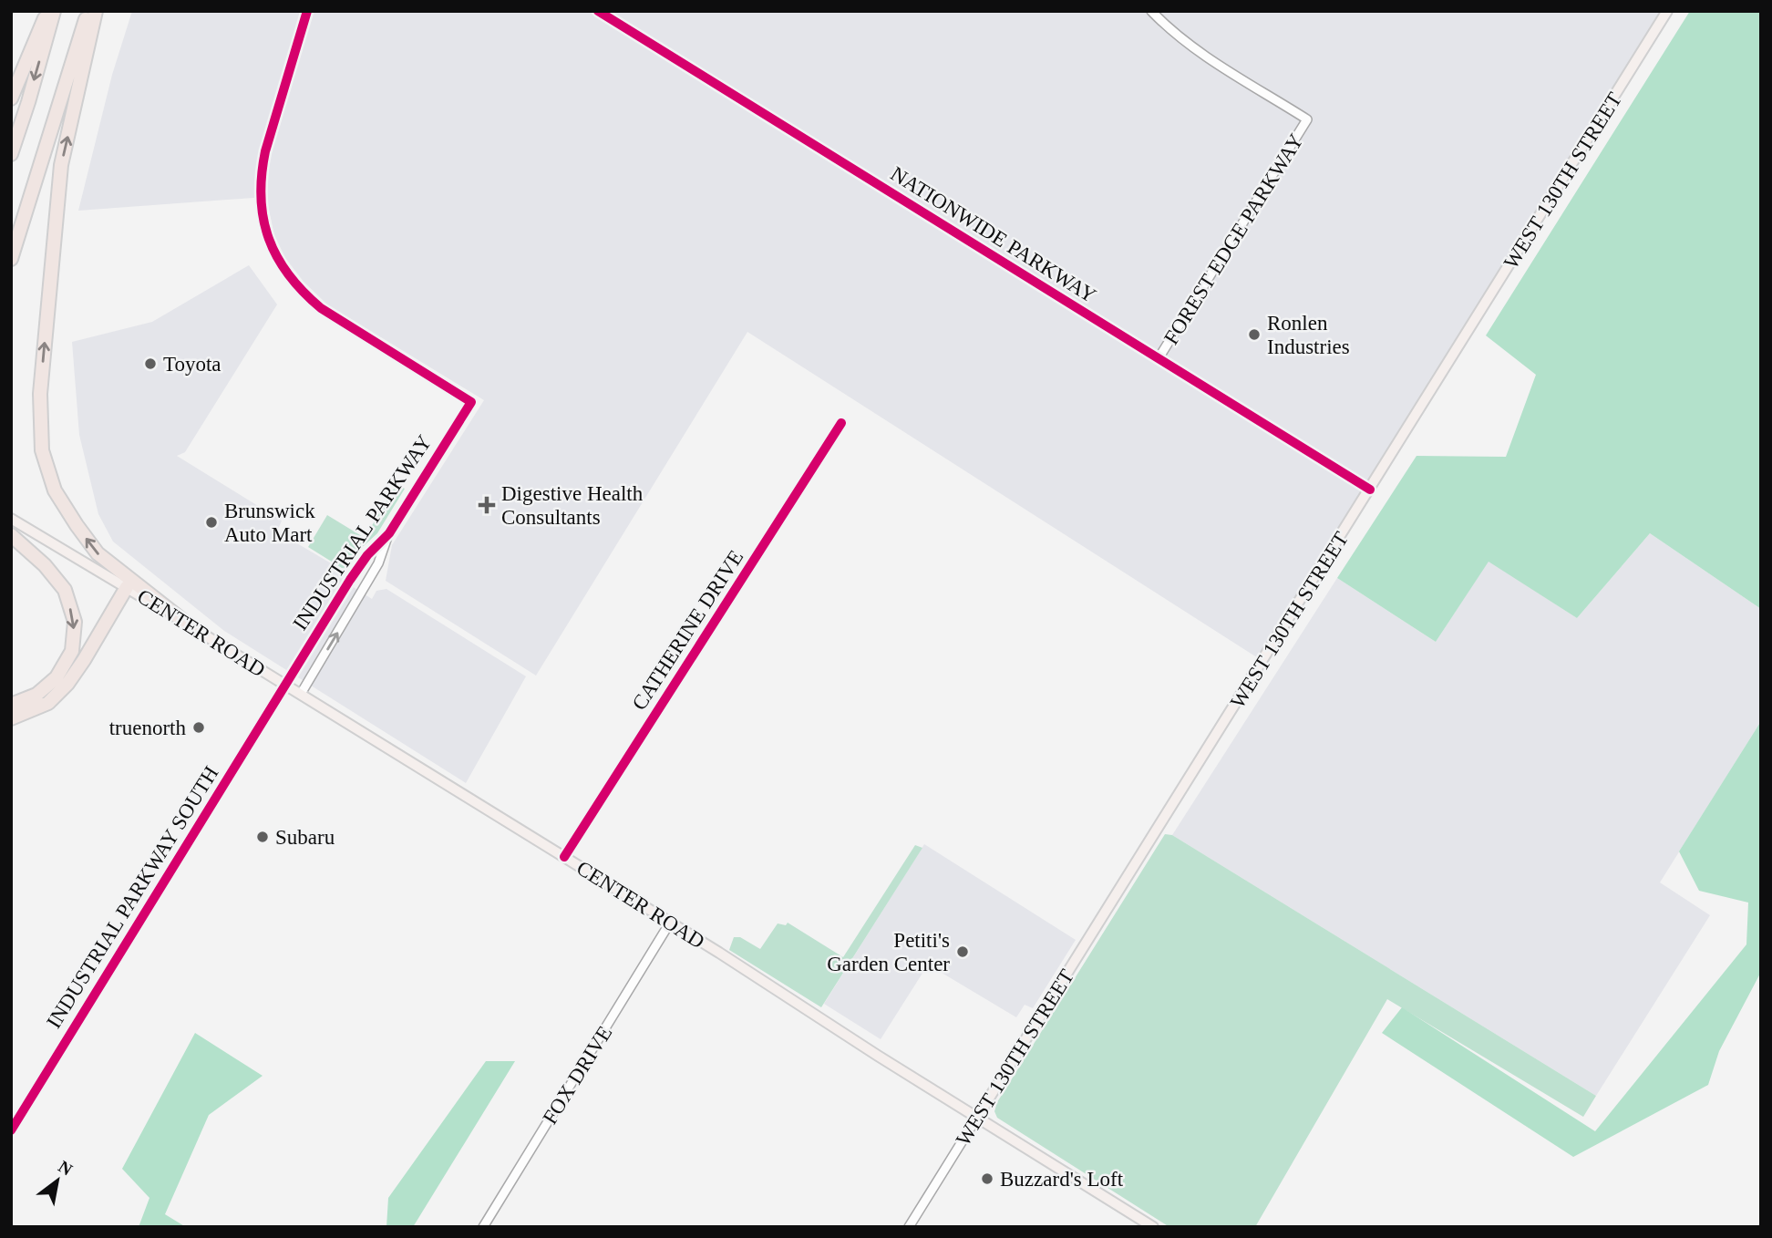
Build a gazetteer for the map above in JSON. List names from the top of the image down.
{
  "streets": {
    "main road": ["WEST 130TH STREET", "CENTER ROAD"],
    "street": [
      "NATIONWIDE PARKWAY",
      "FOREST EDGE PARKWAY",
      "INDUSTRIAL PARKWAY",
      "CATHERINE DRIVE",
      "INDUSTRIAL PARKWAY SOUTH",
      "FOX DRIVE"
    ]
  },
  "crossings": [
    ["WEST 130TH STREET", "NATIONWIDE PARKWAY"],
    ["WEST 130TH STREET", "CENTER ROAD"],
    ["NATIONWIDE PARKWAY", "FOREST EDGE PARKWAY"],
    ["INDUSTRIAL PARKWAY", "CENTER ROAD"],
    ["INDUSTRIAL PARKWAY", "INDUSTRIAL PARKWAY SOUTH"],
    ["CATHERINE DRIVE", "CENTER ROAD"],
    ["CENTER ROAD", "INDUSTRIAL PARKWAY SOUTH"],
    ["CENTER ROAD", "FOX DRIVE"]
  ],
  "places": {
    "other": [
      "Ronlen Industries",
      "Toyota",
      "Brunswick Auto Mart",
      "truenorth",
      "Subaru",
      "Petiti's Garden Center",
      "Buzzard's Loft"
    ],
    "health": ["Digestive Health Consultants"]
  },
  "north": "top right"
}
